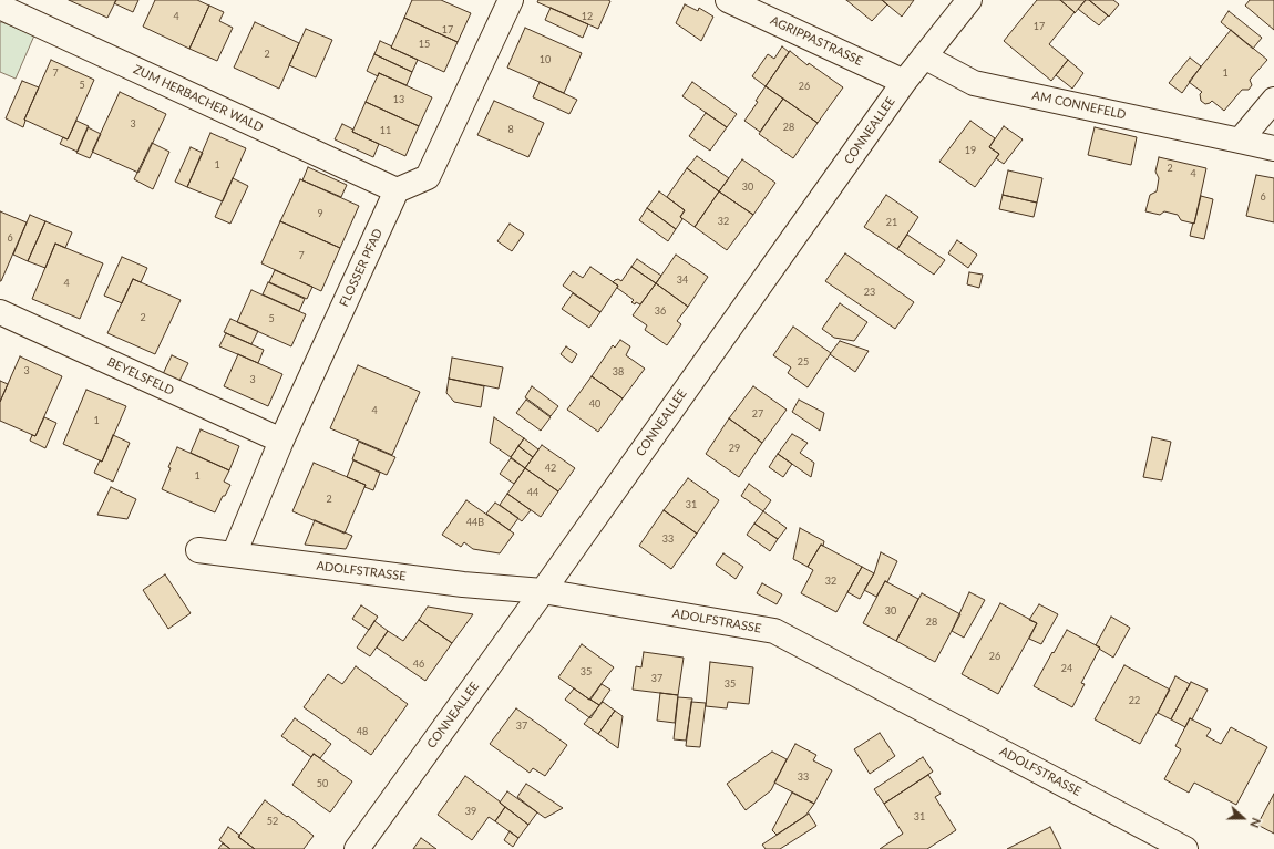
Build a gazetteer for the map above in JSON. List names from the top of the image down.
{
  "streets": {
    "street": [
      "AGRIPPASTRASSE",
      "ZUM HERBACHER WALD",
      "AM CONNEFELD",
      "CONNEALLEE",
      "FLOSSER PFAD",
      "BEYELSFELD",
      "ADOLFSTRASSE"
    ]
  },
  "crossings": [
    ["AGRIPPASTRASSE", "CONNEALLEE"],
    ["ZUM HERBACHER WALD", "FLOSSER PFAD"],
    ["AM CONNEFELD", "CONNEALLEE"],
    ["CONNEALLEE", "ADOLFSTRASSE"],
    ["FLOSSER PFAD", "BEYELSFELD"],
    ["FLOSSER PFAD", "ADOLFSTRASSE"]
  ],
  "house_numbers": [
    "4",
    "12",
    "17",
    "17",
    "15",
    "2",
    "10",
    "7",
    "1",
    "5",
    "26",
    "13",
    "3",
    "28",
    "8",
    "11",
    "19",
    "1",
    "2",
    "4",
    "30",
    "6",
    "9",
    "32",
    "21",
    "6",
    "7",
    "34",
    "4",
    "23",
    "36",
    "2",
    "5",
    "25",
    "3",
    "38",
    "3",
    "40",
    "4",
    "27",
    "1",
    "29",
    "42",
    "1",
    "44",
    "2",
    "31",
    "44B",
    "33",
    "32",
    "30",
    "28",
    "26",
    "46",
    "24",
    "35",
    "37",
    "35",
    "22",
    "37",
    "48",
    "33",
    "50",
    "39",
    "31",
    "52"
  ],
  "north": "right"
}
